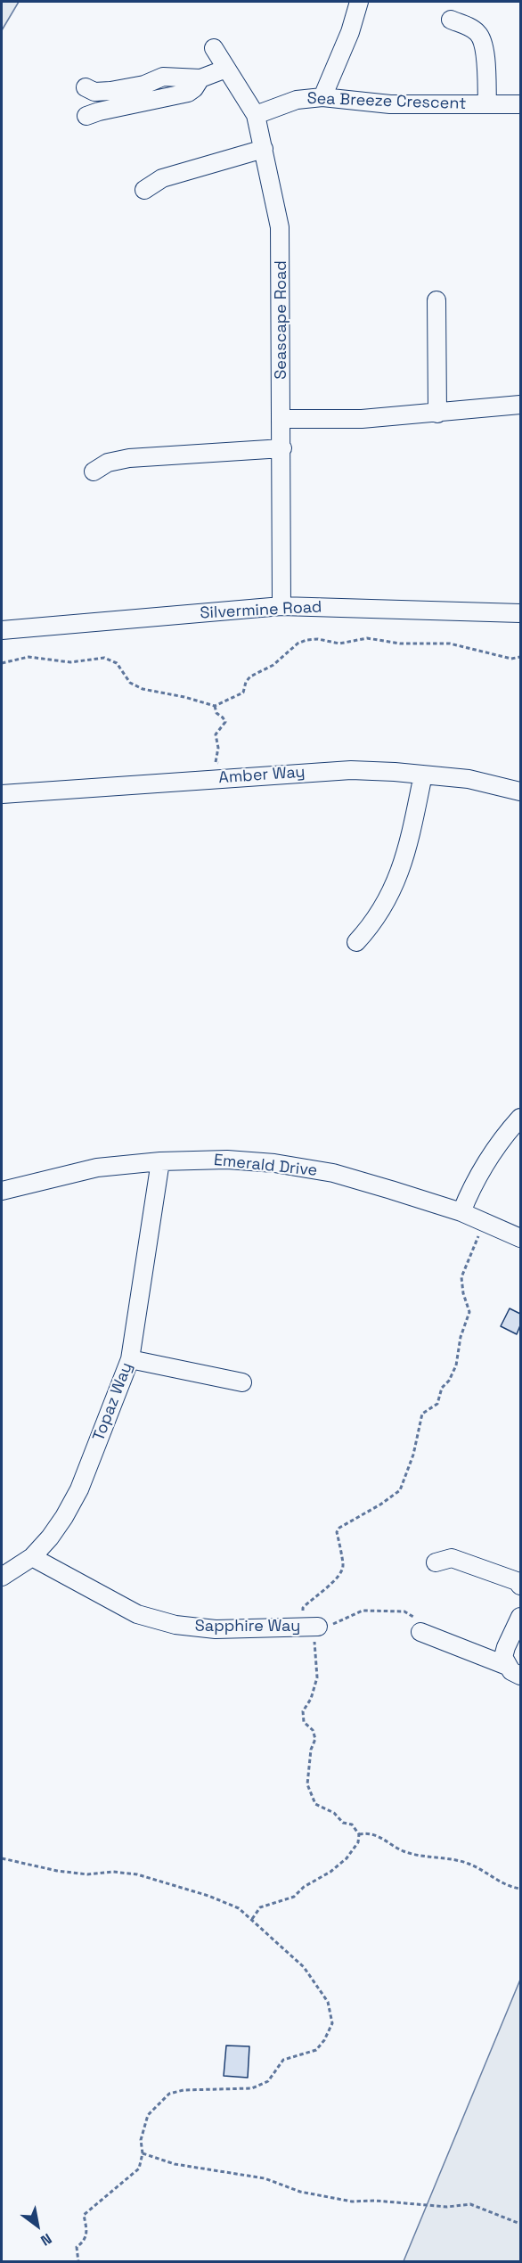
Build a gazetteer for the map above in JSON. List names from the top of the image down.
{
  "streets": {
    "street": [
      "Sea Breeze Crescent",
      "Seascape Road",
      "Silvermine Road",
      "Amber Way",
      "Emerald Drive",
      "Topaz Way",
      "Sapphire Way"
    ]
  },
  "crossings": [
    ["Sea Breeze Crescent", "Seascape Road"],
    ["Seascape Road", "Silvermine Road"],
    ["Emerald Drive", "Topaz Way"],
    ["Topaz Way", "Sapphire Way"]
  ],
  "north": "bottom right"
}
